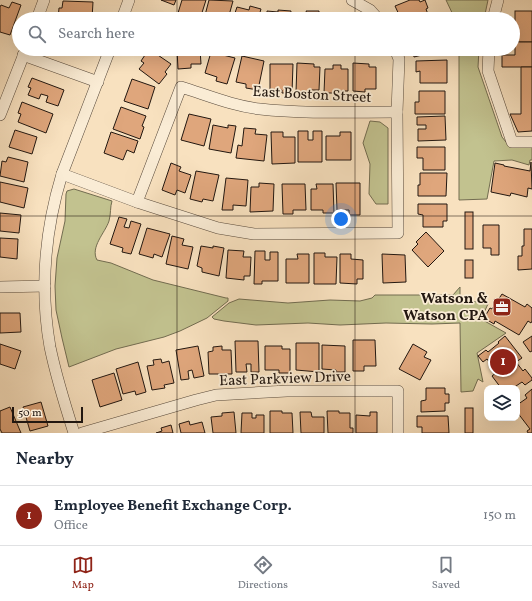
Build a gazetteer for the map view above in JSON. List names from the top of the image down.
{
  "streets": {
    "street": ["East Boston Street", "East Parkview Drive"]
  },
  "places": {
    "office": ["Watson & Watson CPA"]
  },
  "scale_bar": "50 m",
  "page": {
    "search": "Search here",
    "pins": "1",
    "scale": "50 m",
    "heading": "Nearby",
    "list": [
      {
        "mark": "1",
        "name": "Employee Benefit Exchange Corp.",
        "note": "Office",
        "value": "150 m"
      }
    ],
    "nav": ["Map", "Directions", "Saved"]
  }
}
